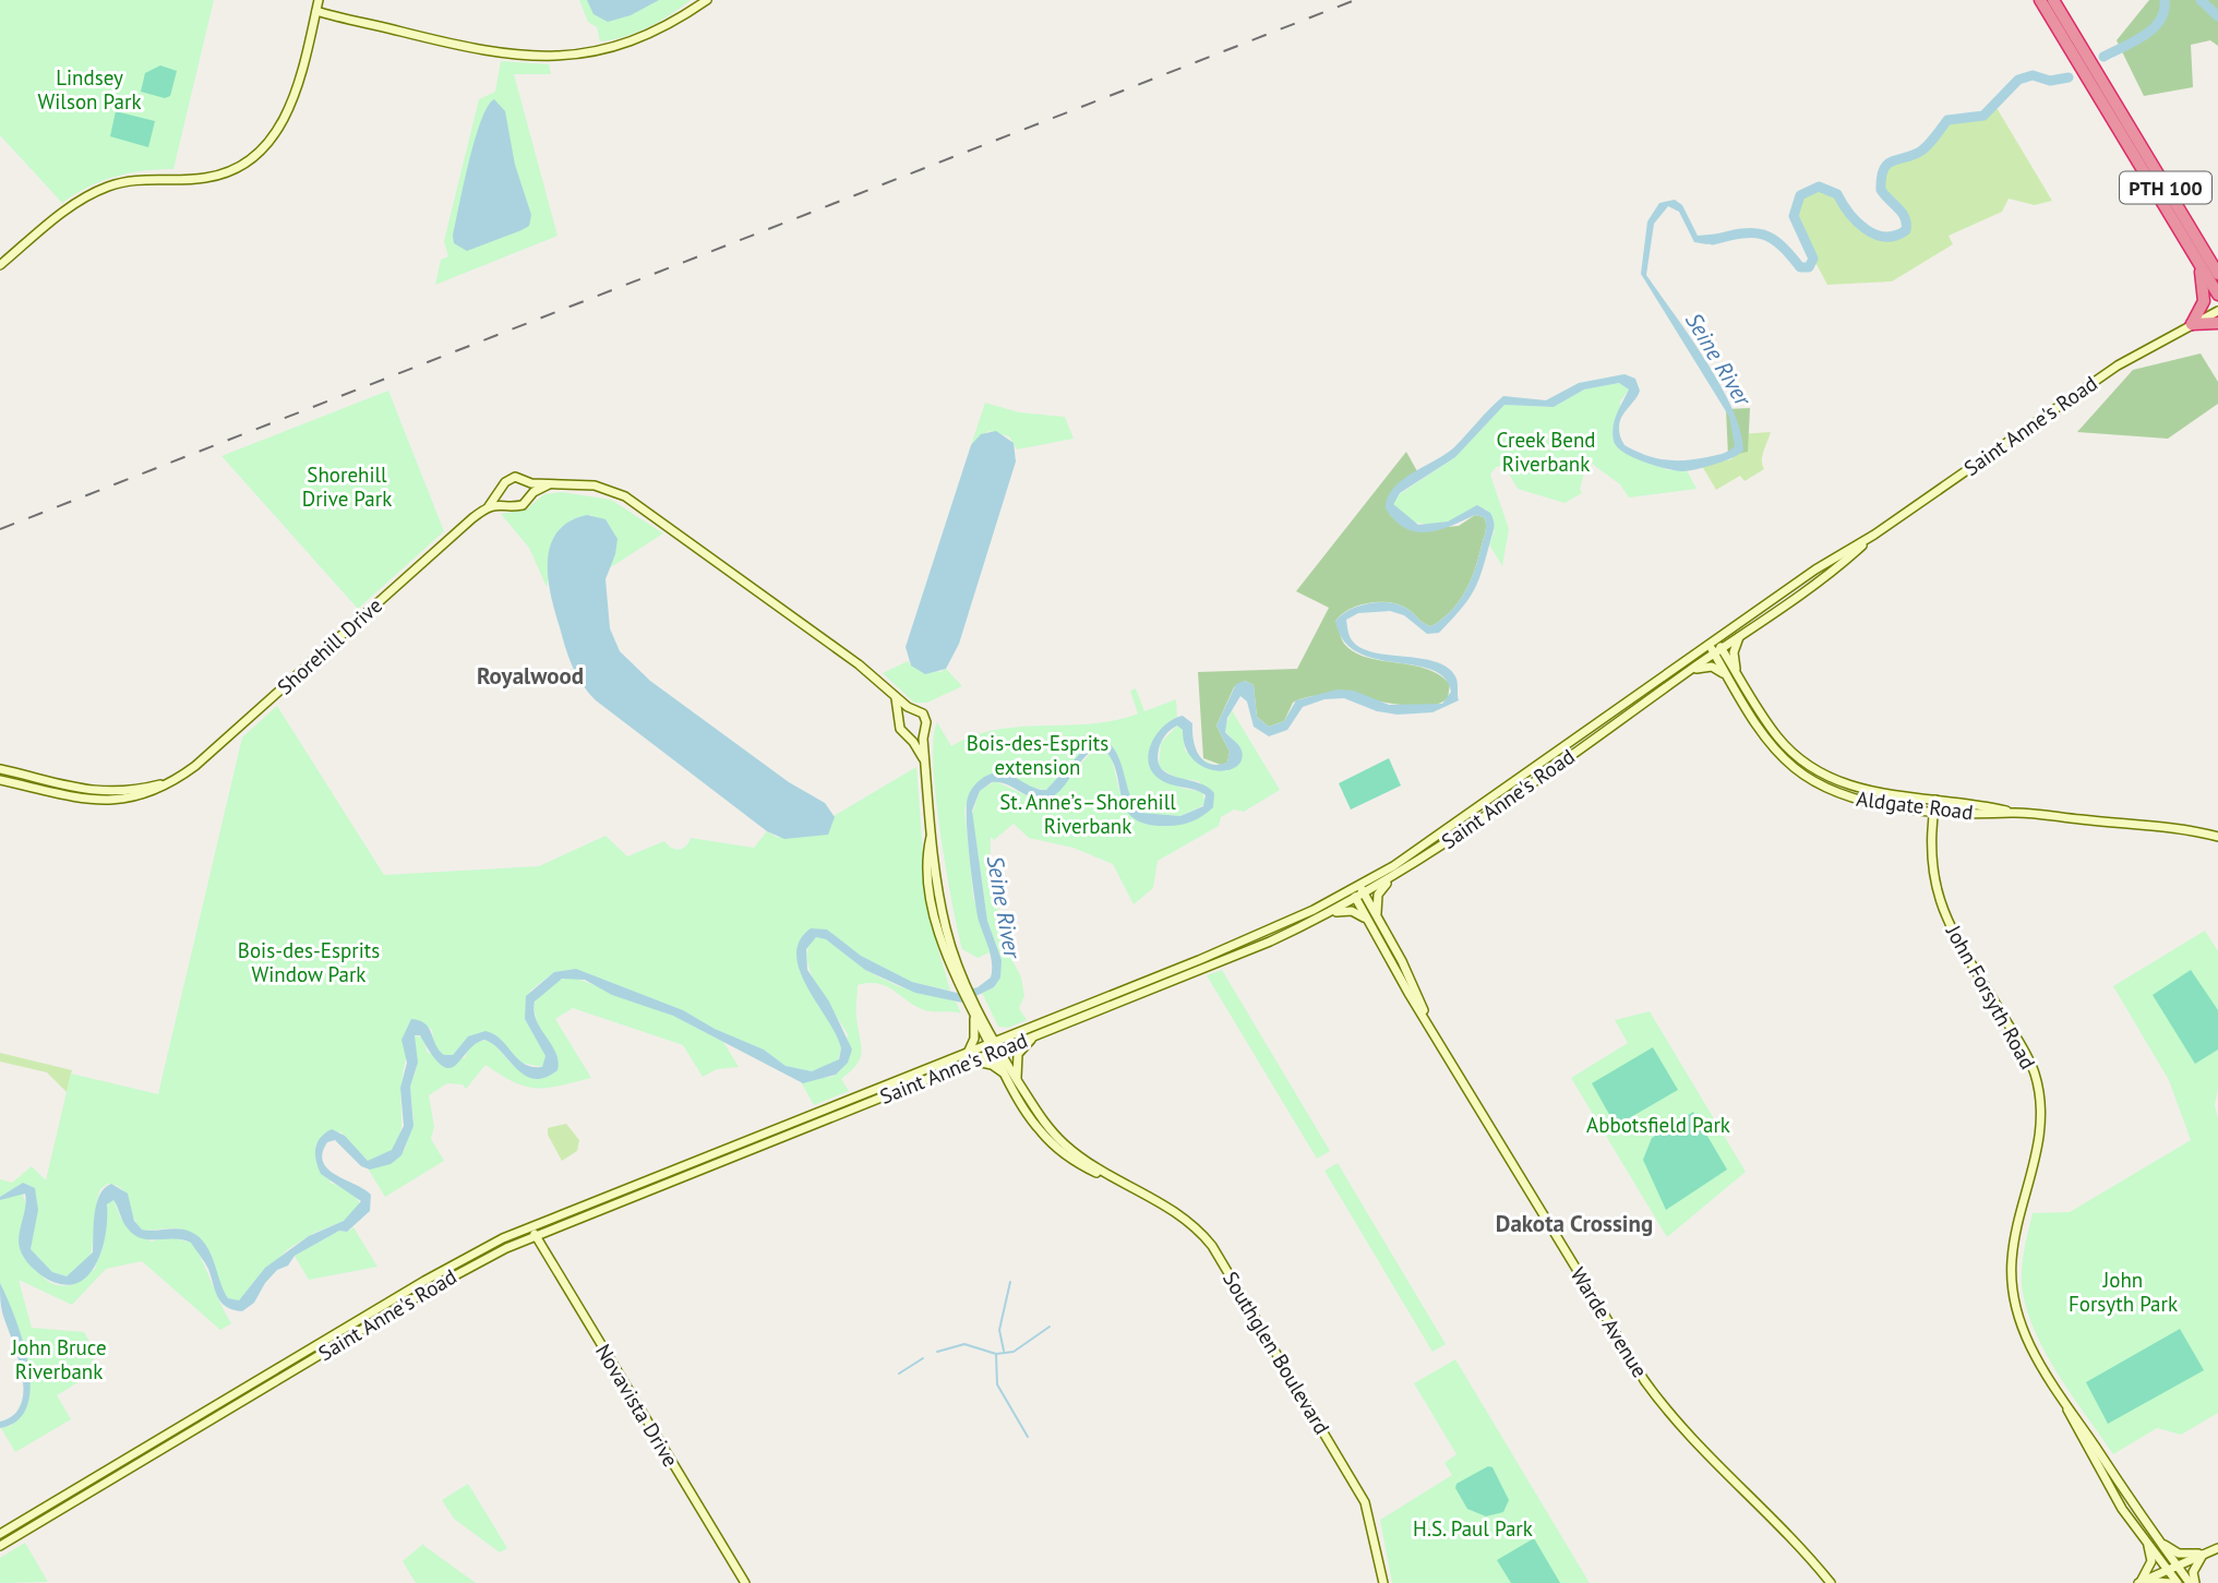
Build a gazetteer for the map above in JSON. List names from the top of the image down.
{
  "streets": {
    "highway": ["PTH 100"],
    "street": [
      "Saint Anne's Road",
      "Shorehill Drive",
      "Aldgate Road",
      "John Forsyth Road",
      "Warde Avenue",
      "Southglen Boulevard",
      "Novavista Drive"
    ]
  },
  "crossings": [
    ["Saint Anne's Road", "Aldgate Road"],
    ["Saint Anne's Road", "Warde Avenue"],
    ["Saint Anne's Road", "Southglen Boulevard"],
    ["Saint Anne's Road", "Novavista Drive"],
    ["Aldgate Road", "John Forsyth Road"]
  ],
  "districts": ["Royalwood", "Dakota Crossing"],
  "water": ["Seine River"],
  "parks": [
    "Lindsey Wilson Park",
    "Creek Bend Riverbank",
    "Shorehill Drive Park",
    "Bois-des-Esprits extension",
    "St. Anne’s–Shorehill Riverbank",
    "Bois-des-Esprits Window Park",
    "Abbotsfield Park",
    "John Forsyth Park",
    "John Bruce Riverbank",
    "H.S. Paul Park"
  ]
}
